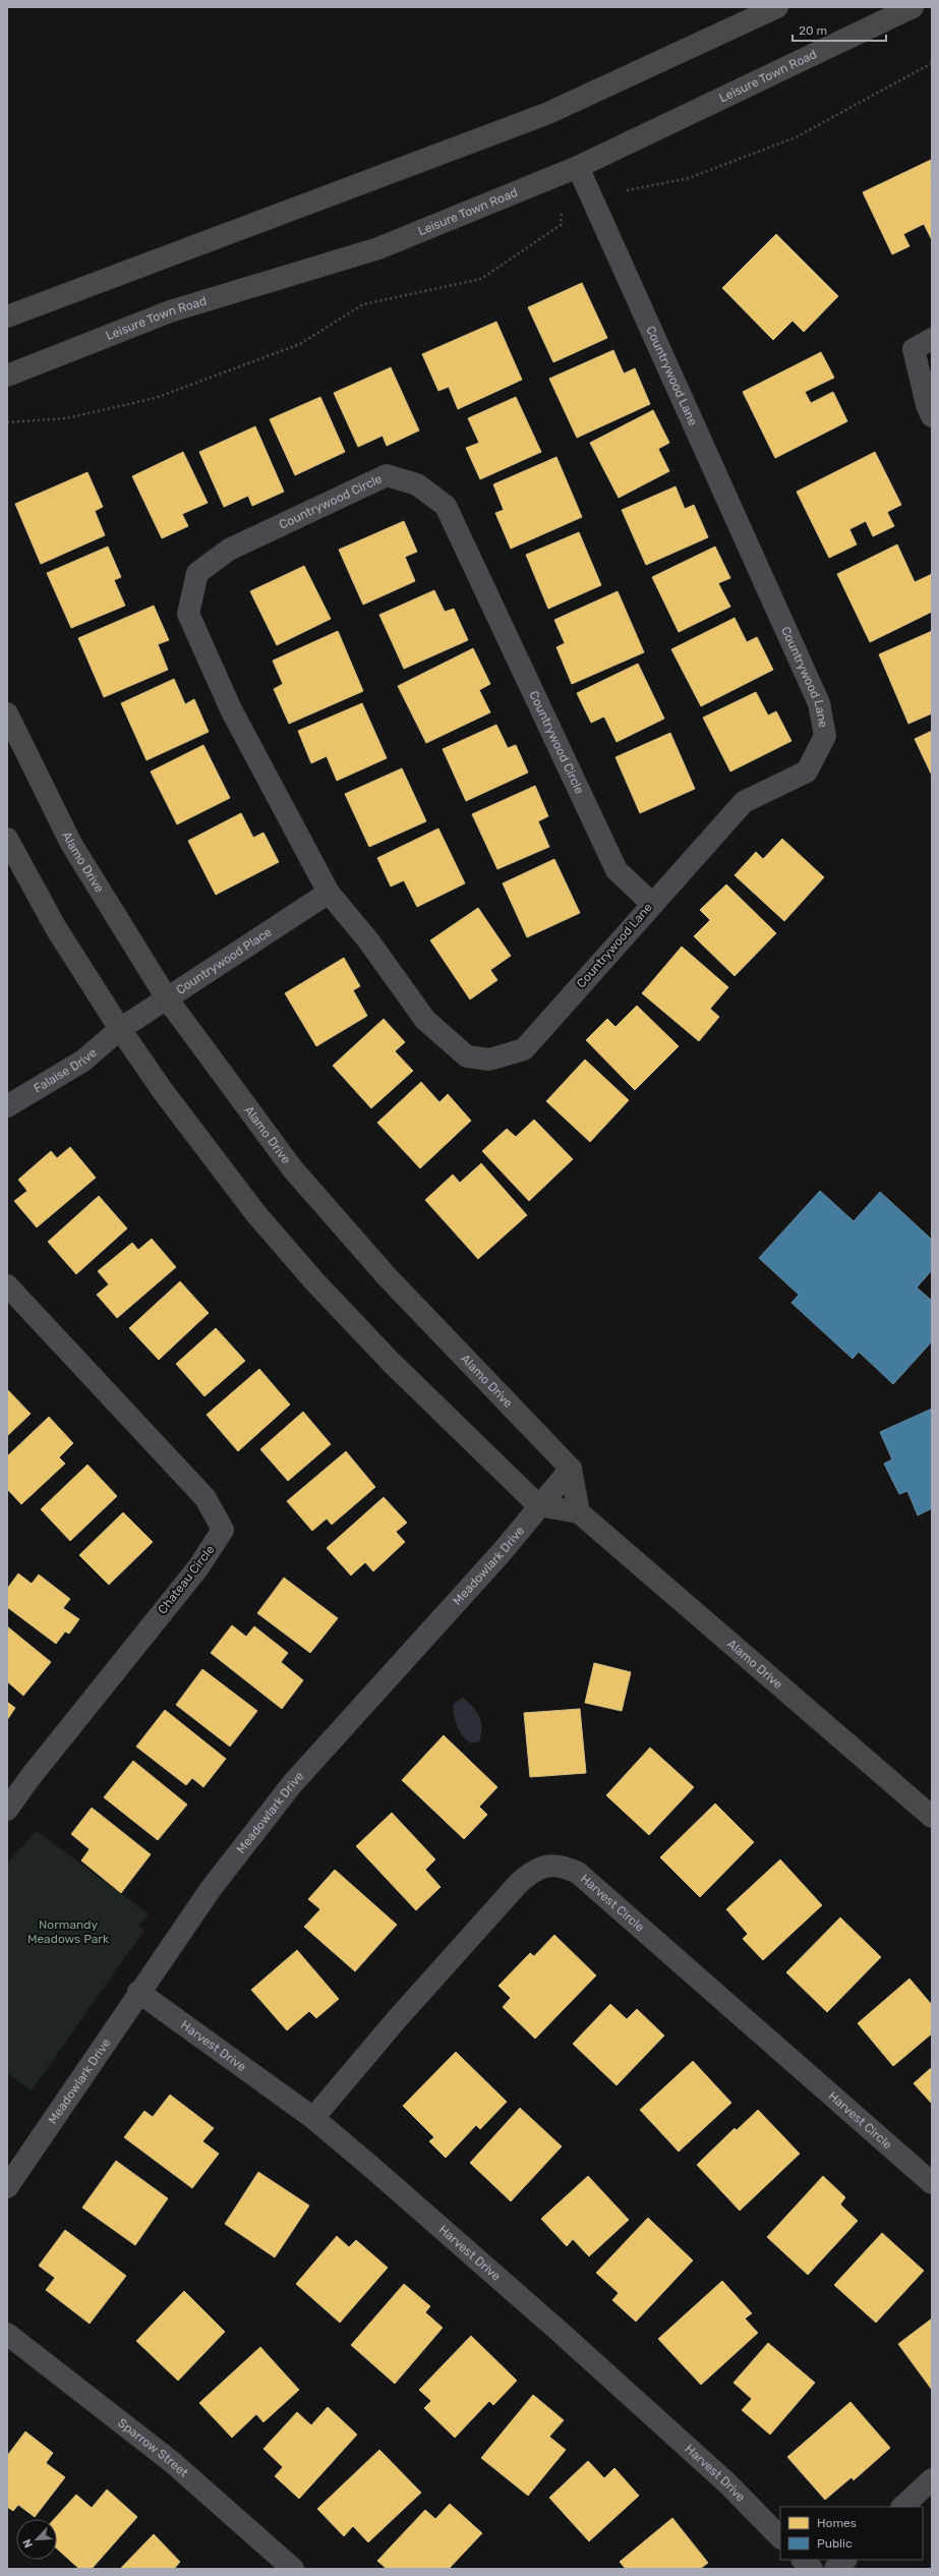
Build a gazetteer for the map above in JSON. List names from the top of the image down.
{
  "streets": {
    "main road": ["Leisure Town Road", "Alamo Drive"],
    "street": [
      "Countrywood Lane",
      "Countrywood Circle",
      "Countrywood Place",
      "Falaise Drive",
      "Meadowlark Drive",
      "Chateau Circle",
      "Harvest Circle",
      "Harvest Drive",
      "Sparrow Street"
    ]
  },
  "crossings": [
    ["Leisure Town Road", "Countrywood Lane"],
    ["Countrywood Lane", "Countrywood Circle"],
    ["Countrywood Lane", "Countrywood Place"],
    ["Countrywood Circle", "Countrywood Place"],
    ["Alamo Drive", "Countrywood Place"],
    ["Alamo Drive", "Meadowlark Drive"],
    ["Countrywood Place", "Falaise Drive"],
    ["Meadowlark Drive", "Harvest Drive"],
    ["Harvest Circle", "Harvest Drive"]
  ],
  "parks": ["Normandy Meadows Park"],
  "legend": ["Homes", "Public"],
  "scale_bar": "20 m",
  "north": "bottom left"
}
